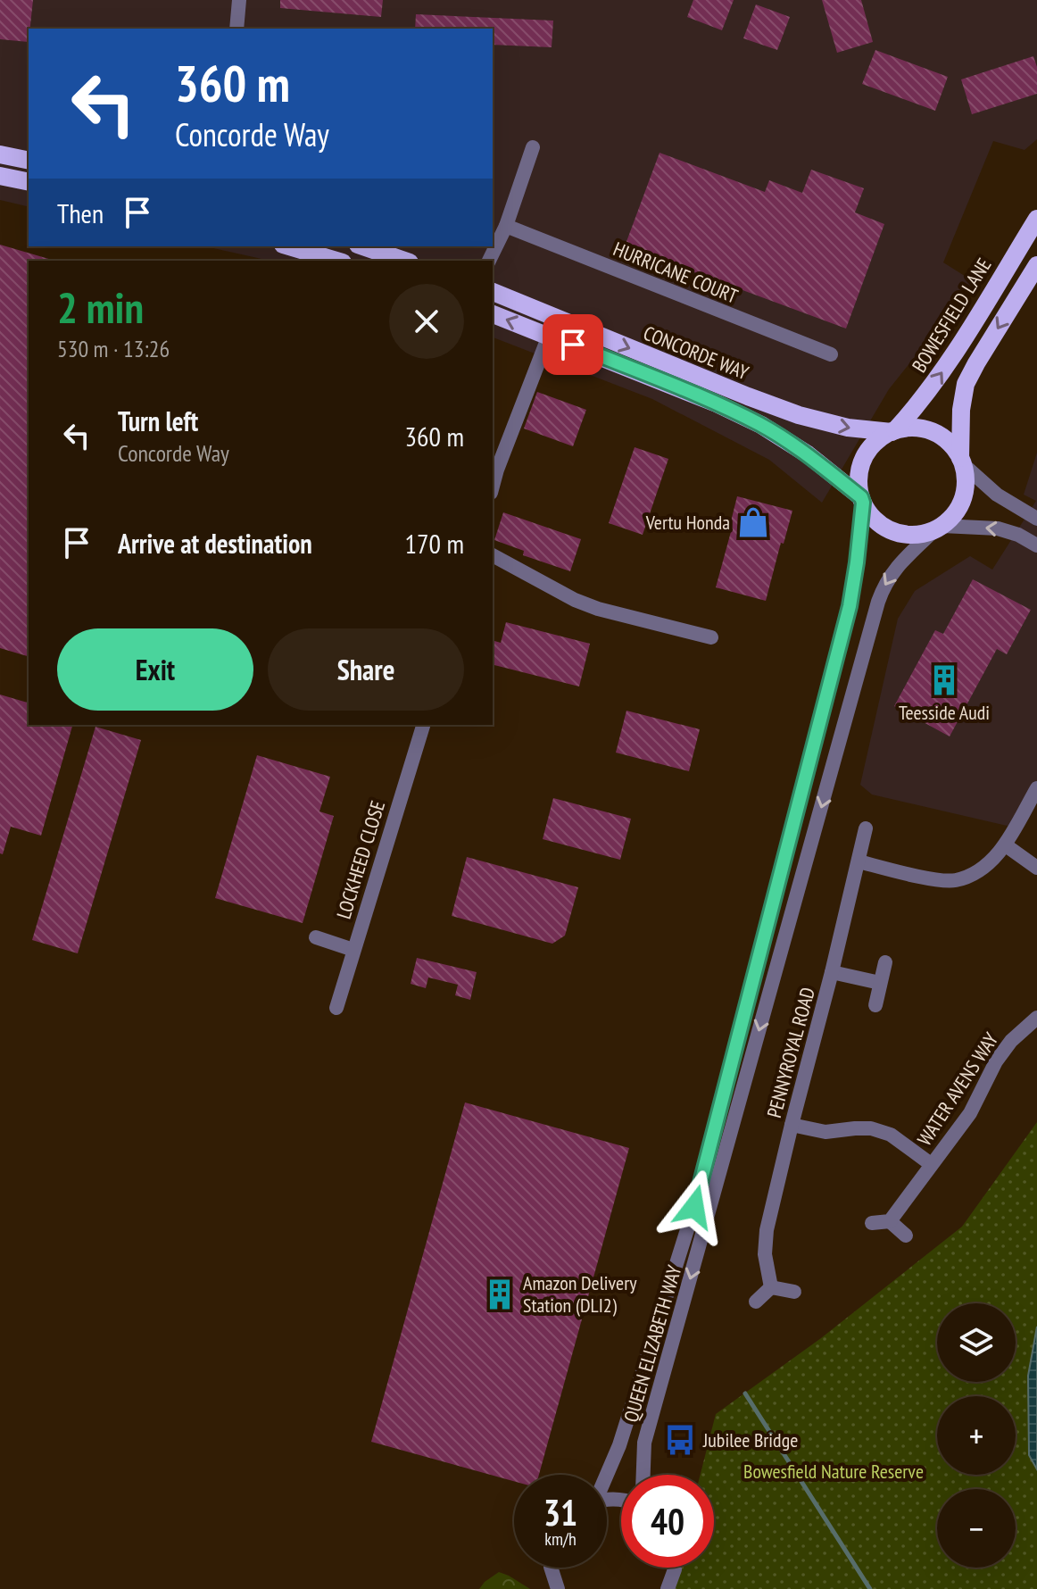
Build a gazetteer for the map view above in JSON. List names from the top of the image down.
{
  "streets": {
    "main road": ["BOWESFIELD LANE", "CONCORDE WAY"],
    "street": [
      "HURRICANE COURT",
      "LOCKHEED CLOSE",
      "PENNYROYAL ROAD",
      "WATER AVENS WAY",
      "QUEEN ELIZABETH WAY"
    ]
  },
  "crossings": [
    ["BOWESFIELD LANE", "CONCORDE WAY"],
    ["BOWESFIELD LANE", "QUEEN ELIZABETH WAY"],
    ["CONCORDE WAY", "QUEEN ELIZABETH WAY"]
  ],
  "parks": ["Bowesfield Nature Reserve"],
  "places": {
    "shop": ["Vertu Honda"],
    "building": ["Teesside Audi", "Amazon Delivery Station (DLI2)"],
    "bus stop": ["Jubilee Bridge"]
  },
  "page": {
    "turn": ["360 m", "Concorde Way"],
    "then": "Then",
    "heading": ["2 min", "530 m · 13:26"],
    "list": [
      {
        "name": "Turn left",
        "note": "Concorde Way",
        "value": "360 m"
      },
      {
        "name": "Arrive at destination",
        "value": "170 m"
      }
    ],
    "buttons": ["Exit", "Share"],
    "map_buttons": ["+", "−"],
    "speed": "31 km/h",
    "limit": "40"
  }
}
